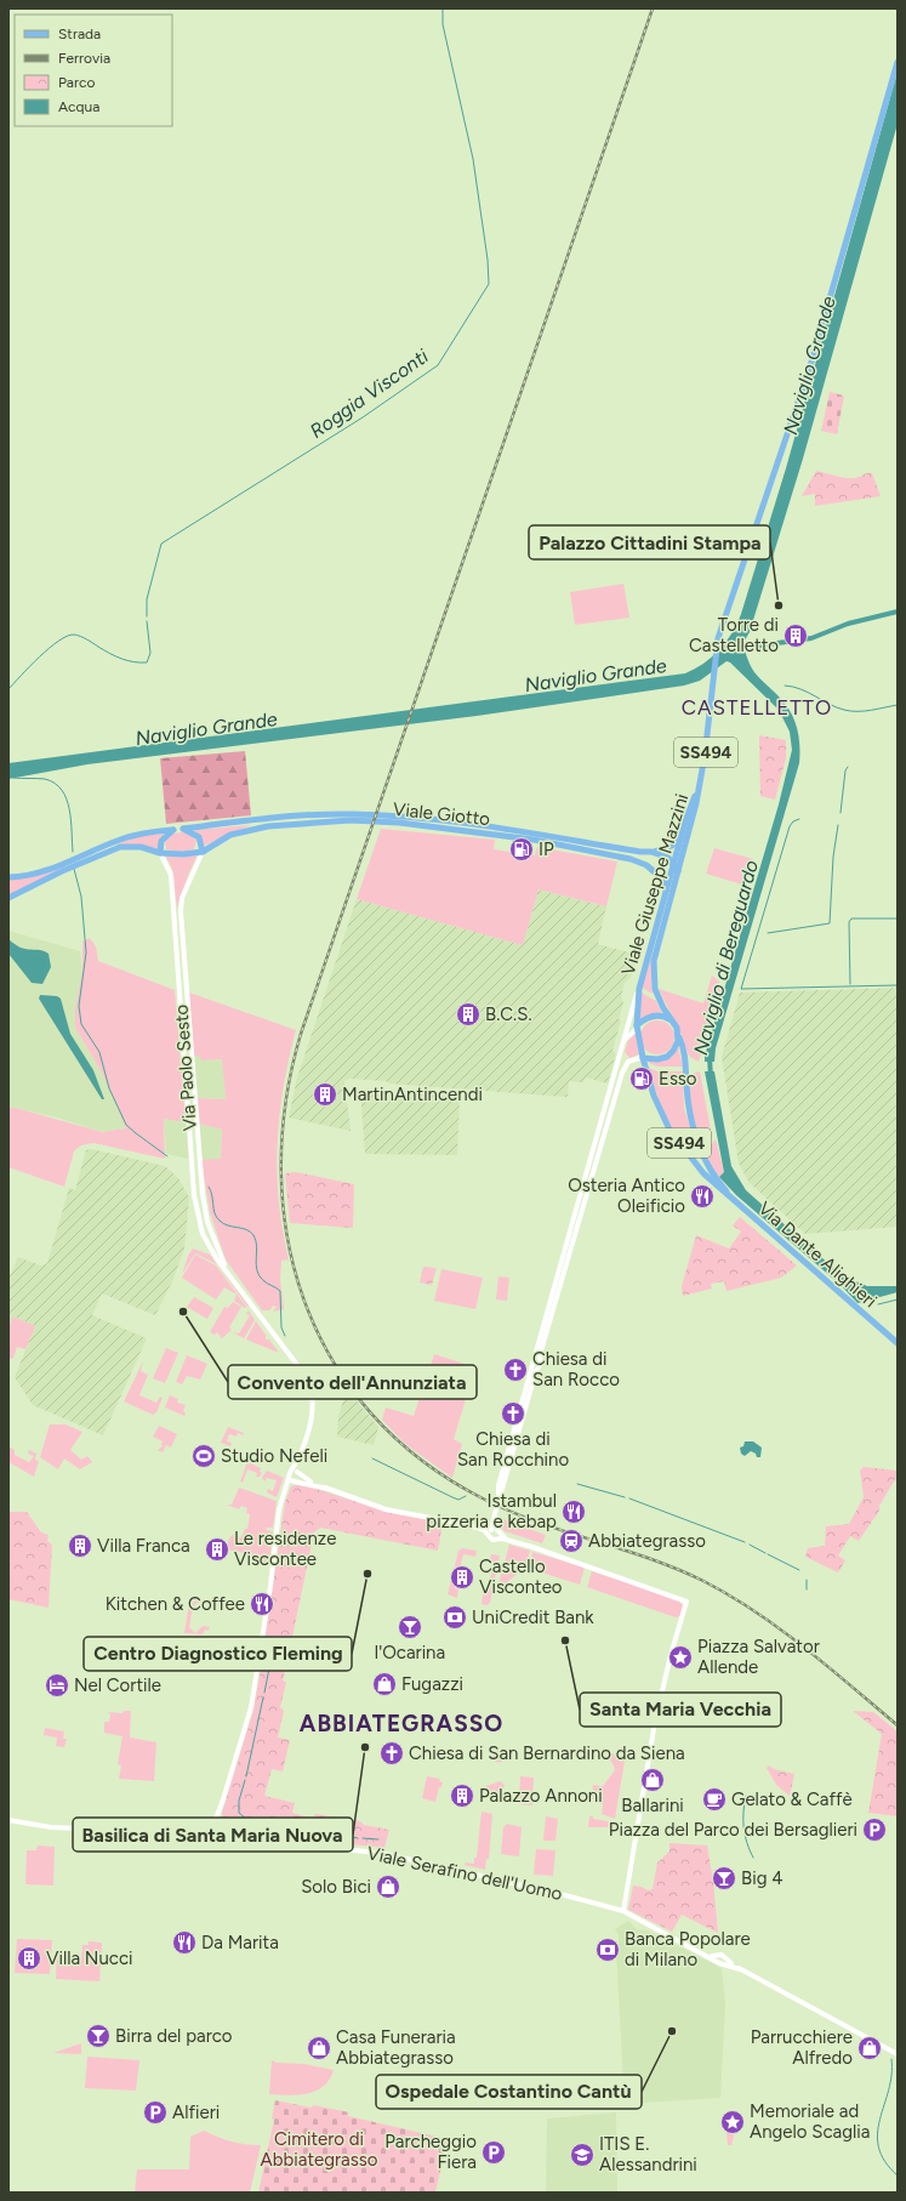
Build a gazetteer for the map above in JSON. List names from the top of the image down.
{
  "streets": {
    "main road": [
      "SS494",
      "Viale Giotto",
      "Viale Giuseppe Mazzini",
      "Via Dante Alighieri"
    ],
    "street": ["Via Paolo Sesto", "Viale Serafino dell'Uomo"]
  },
  "crossings": [
    ["SS494", "Viale Giuseppe Mazzini"],
    ["Viale Giotto", "Viale Giuseppe Mazzini"],
    ["Viale Giotto", "Via Paolo Sesto"],
    ["Viale Giuseppe Mazzini", "Via Dante Alighieri"]
  ],
  "districts": ["CASTELLETTO", "ABBIATEGRASSO"],
  "water": ["Naviglio Grande", "Roggia Visconti", "Naviglio di Bereguardo"],
  "parks": ["Cimitero di Abbiategrasso"],
  "places": {
    "other": [
      "Palazzo Cittadini Stampa",
      "Convento dell'Annunziata",
      "Centro Diagnostico Fleming",
      "Santa Maria Vecchia",
      "Basilica di Santa Maria Nuova",
      "Ospedale Costantino Cantù"
    ],
    "building": [
      "Torre di Castelletto",
      "B.C.S.",
      "MartinAntincendi",
      "Villa Franca",
      "Le residenze Viscontee",
      "Castello Visconteo",
      "Palazzo Annoni",
      "Villa Nucci"
    ],
    "fuel station": ["IP", "Esso"],
    "restaurant": [
      "Osteria Antico Oleificio",
      "Istambul pizzeria e kebap",
      "Kitchen & Coffee",
      "Da Marita"
    ],
    "church": ["Chiesa di San Rocco", "Chiesa di San Rocchino", "Chiesa di San Bernardino da Siena"],
    "sports": ["Studio Nefeli"],
    "station": ["Abbiategrasso"],
    "bank": ["UniCredit Bank", "Banca Popolare di Milano"],
    "bar": ["l'Ocarina", "Big 4", "Birra del parco"],
    "place": ["Piazza Salvator Allende", "Memoriale ad Angelo Scaglia"],
    "shop": [
      "Fugazzi",
      "Ballarini",
      "Solo Bici",
      "Casa Funeraria Abbiategrasso",
      "Parrucchiere Alfredo"
    ],
    "hotel": ["Nel Cortile"],
    "cafe": ["Gelato & Caffè"],
    "parking": ["Piazza del Parco dei Bersaglieri", "Alfieri", "Parcheggio Fiera"],
    "school or university": ["ITIS E. Alessandrini"]
  },
  "legend": [
    "Strada",
    "Ferrovia",
    "Parco",
    "Acqua"
  ]
}
